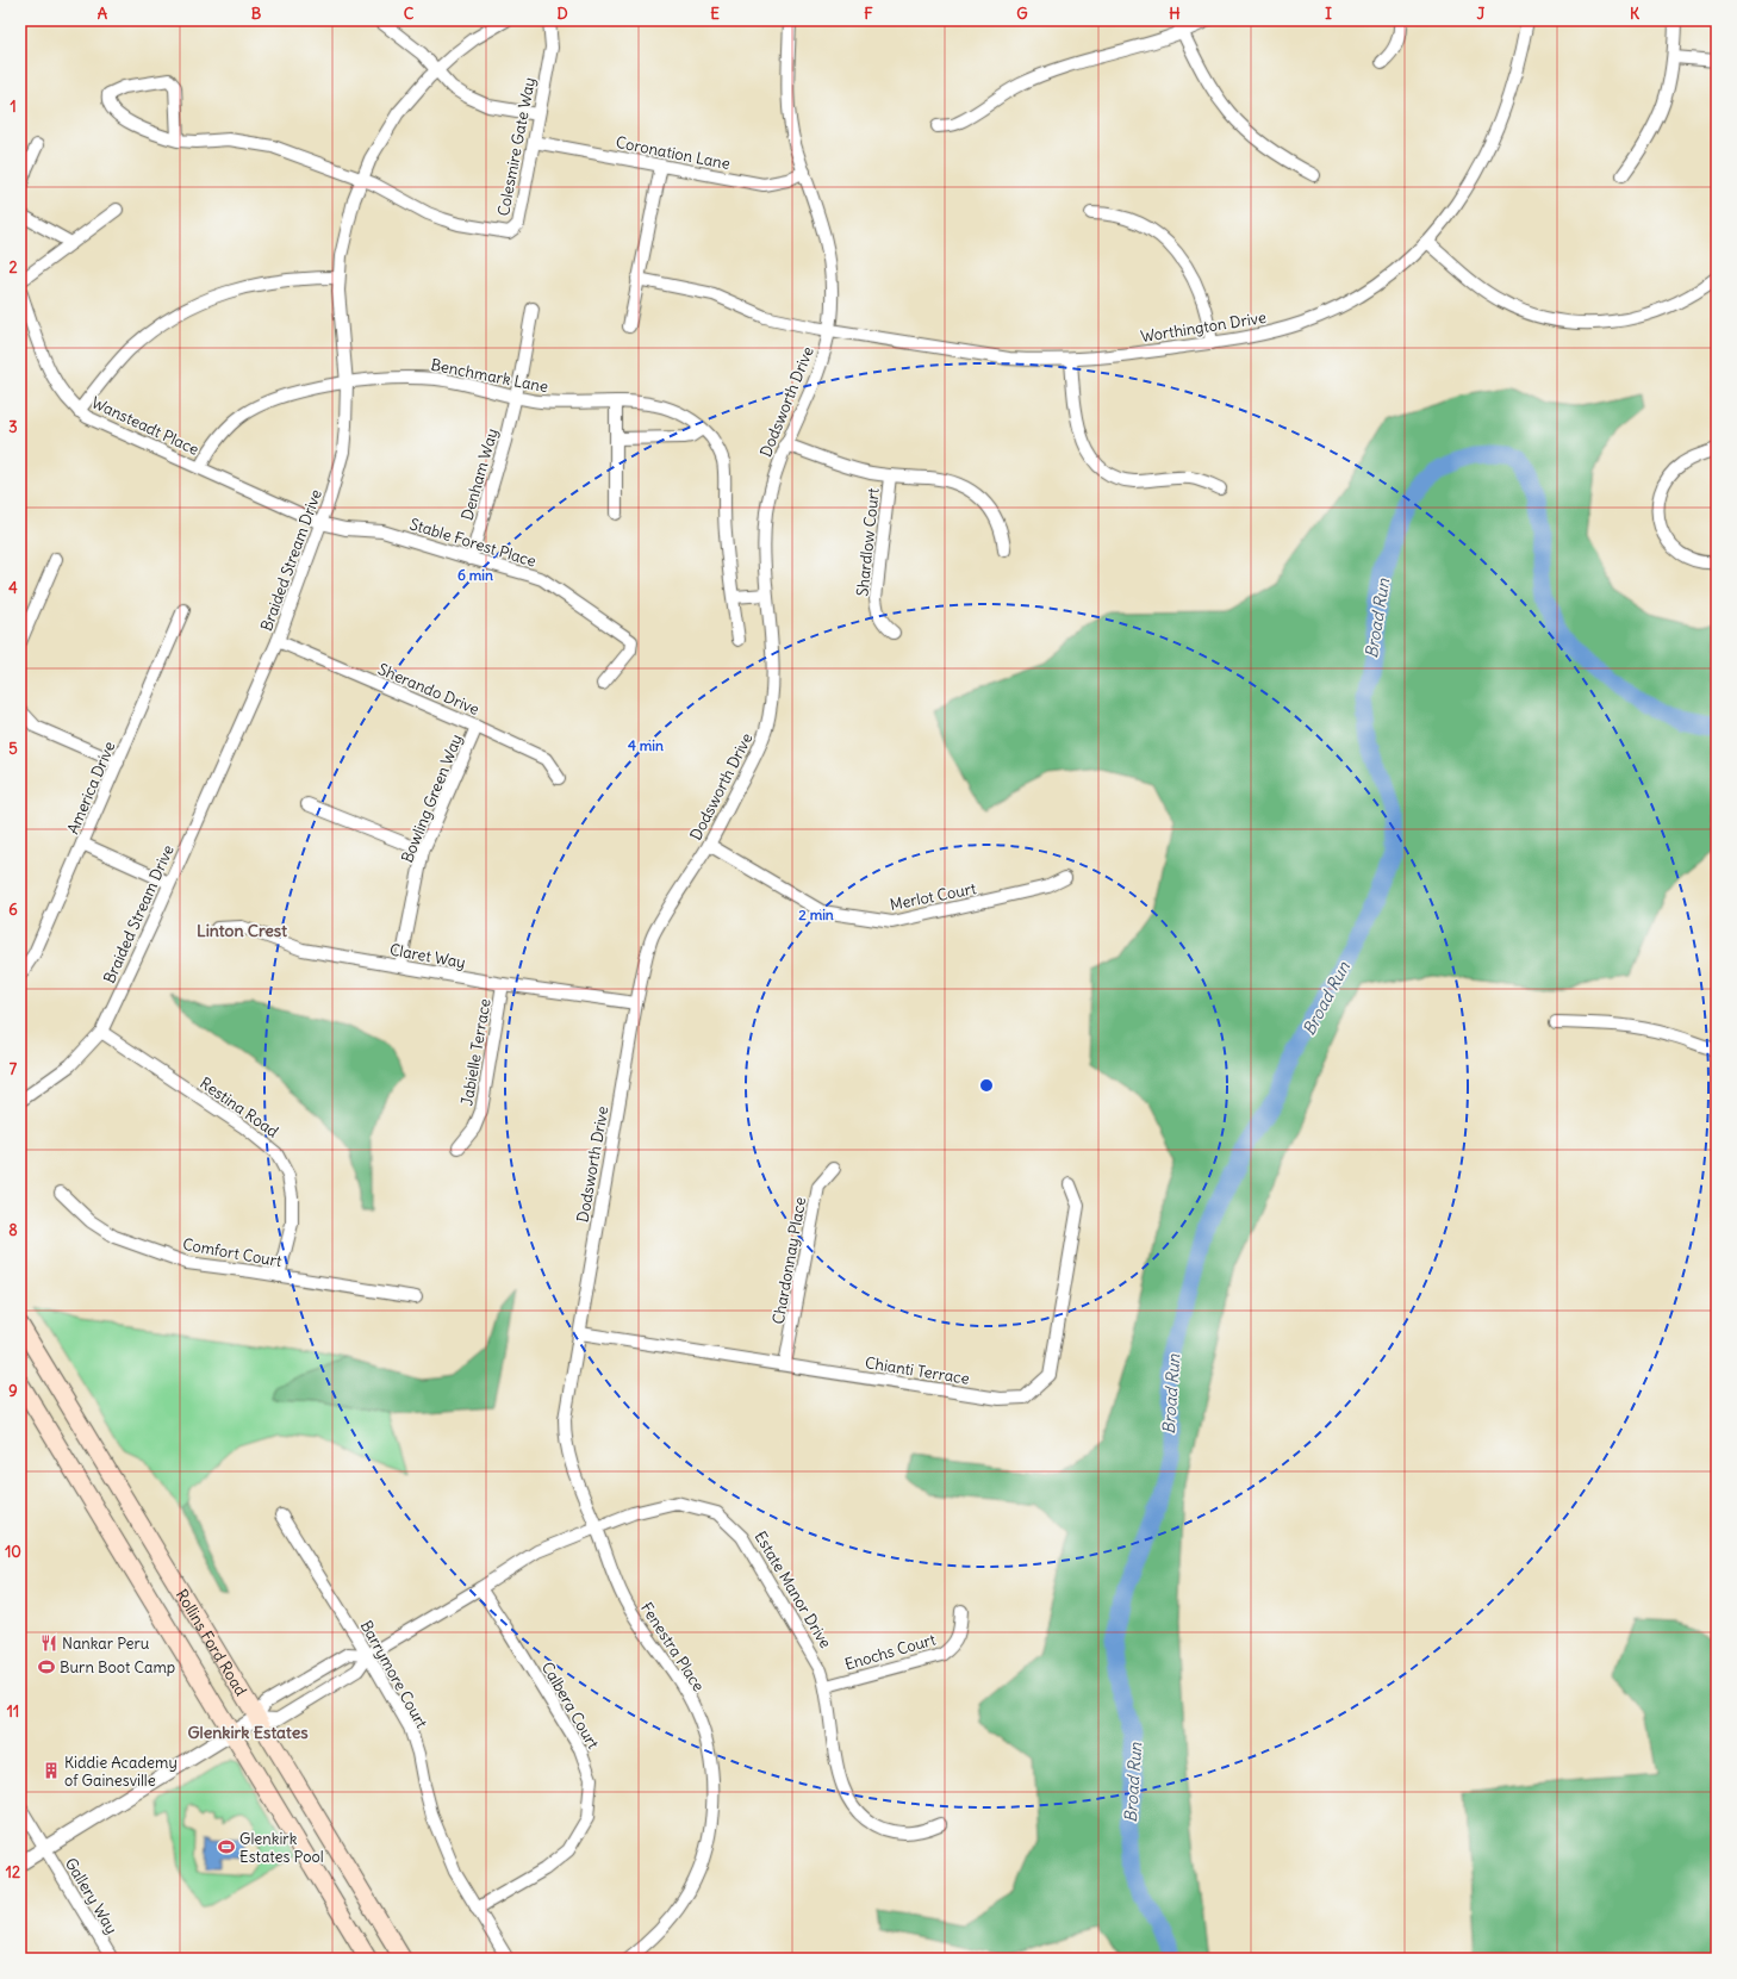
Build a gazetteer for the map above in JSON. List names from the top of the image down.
{
  "streets": {
    "main road": ["Rollins Ford Road"],
    "street": [
      "Colesmire Gate Way",
      "Coronation Lane",
      "Worthington Drive",
      "Benchmark Lane",
      "Dodsworth Drive",
      "Wansteadt Place",
      "Denham Way",
      "Stable Forest Place",
      "Shardlow Court",
      "Braided Stream Drive",
      "Sherando Drive",
      "America Drive",
      "Bowling Green Way",
      "Merlot Court",
      "Claret Way",
      "Jabielle Terrace",
      "Restina Road",
      "Comfort Court",
      "Chardonnay Place",
      "Chianti Terrace",
      "Estate Manor Drive",
      "Fenestra Place",
      "Enochs Court",
      "Barrymore Court",
      "Calbera Court",
      "Gallery Way"
    ]
  },
  "crossings": [
    ["Colesmire Gate Way", "Coronation Lane"],
    ["Colesmire Gate Way", "Braided Stream Drive"],
    ["Coronation Lane", "Dodsworth Drive"],
    ["Worthington Drive", "Dodsworth Drive"],
    ["Benchmark Lane", "Wansteadt Place"],
    ["Benchmark Lane", "Denham Way"],
    ["Benchmark Lane", "Braided Stream Drive"],
    ["Dodsworth Drive", "Merlot Court"],
    ["Dodsworth Drive", "Claret Way"],
    ["Dodsworth Drive", "Chianti Terrace"],
    ["Dodsworth Drive", "Estate Manor Drive"],
    ["Dodsworth Drive", "Fenestra Place"],
    ["Wansteadt Place", "Stable Forest Place"],
    ["Wansteadt Place", "Braided Stream Drive"],
    ["Denham Way", "Stable Forest Place"],
    ["Stable Forest Place", "Braided Stream Drive"],
    ["Braided Stream Drive", "Sherando Drive"],
    ["Braided Stream Drive", "Restina Road"],
    ["Sherando Drive", "Bowling Green Way"],
    ["Bowling Green Way", "Claret Way"],
    ["Claret Way", "Jabielle Terrace"],
    ["Restina Road", "Comfort Court"],
    ["Chardonnay Place", "Chianti Terrace"],
    ["Estate Manor Drive", "Rollins Ford Road"],
    ["Estate Manor Drive", "Fenestra Place"],
    ["Estate Manor Drive", "Enochs Court"],
    ["Estate Manor Drive", "Barrymore Court"],
    ["Estate Manor Drive", "Calbera Court"],
    ["Estate Manor Drive", "Gallery Way"],
    ["Barrymore Court", "Calbera Court"]
  ],
  "districts": ["Linton Crest", "Glenkirk Estates"],
  "water": ["Broad Run"],
  "places": {
    "restaurant": ["Nankar Peru"],
    "sports": ["Burn Boot Camp", "Glenkirk Estates Pool"],
    "building": ["Kiddie Academy of Gainesville"]
  },
  "grid": {
    "columns": [
      "A",
      "B",
      "C",
      "D",
      "E",
      "F",
      "G",
      "H",
      "I",
      "J",
      "K"
    ],
    "rows": [
      "1",
      "2",
      "3",
      "4",
      "5",
      "6",
      "7",
      "8",
      "9",
      "10",
      "11",
      "12"
    ]
  },
  "rings": ["6 min", "4 min", "2 min"]
}
